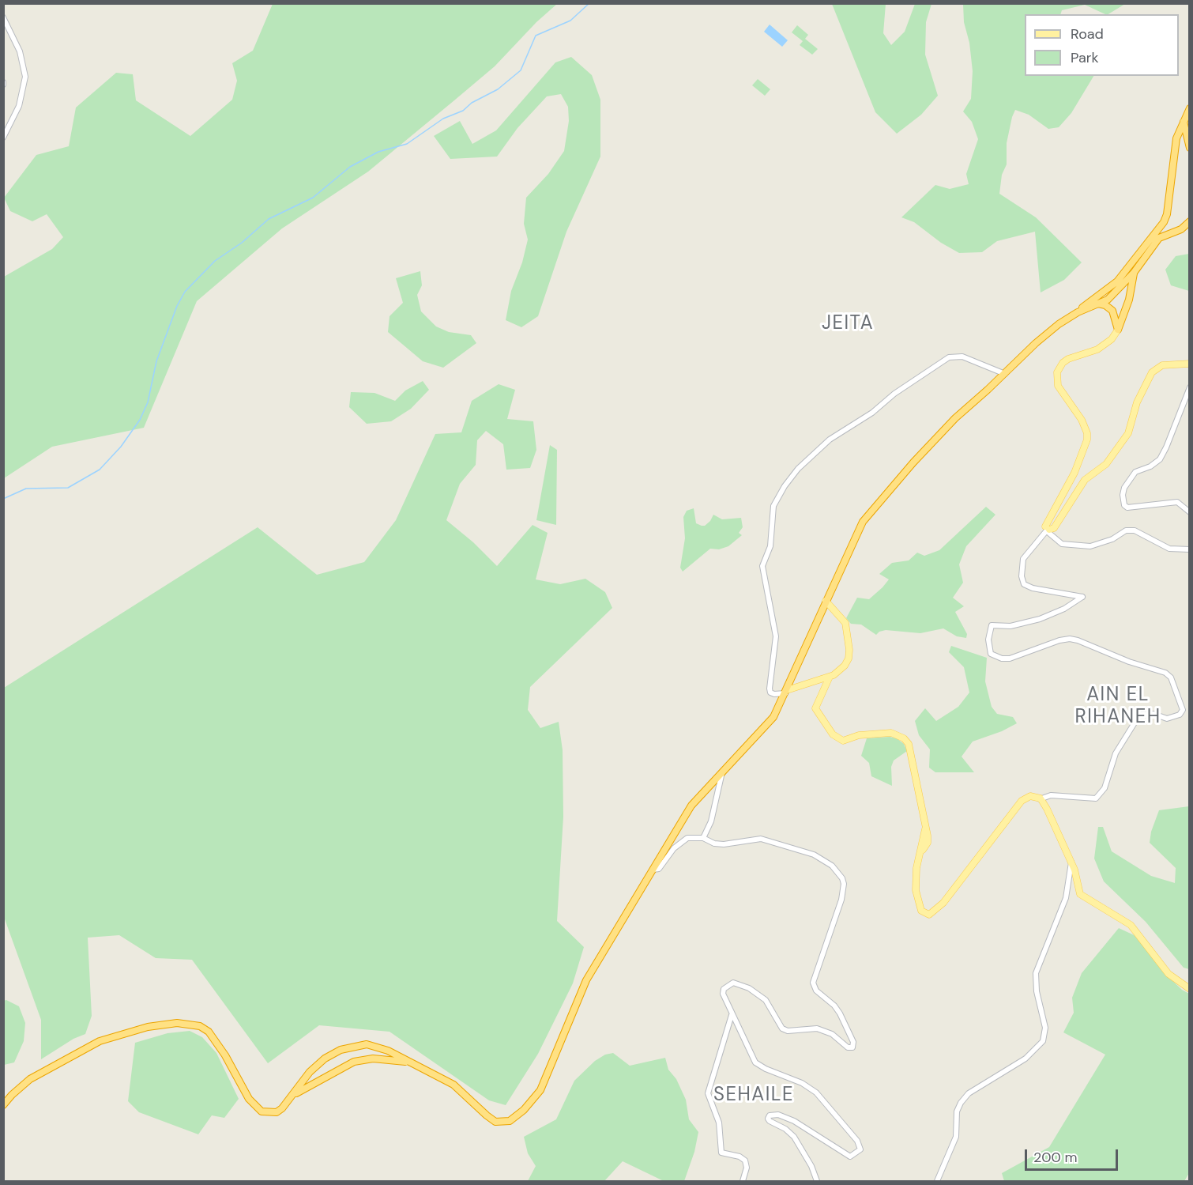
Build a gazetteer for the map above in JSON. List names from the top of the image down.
{
  "districts": ["JEITA", "AIN EL RIHANEH", "SEHAILE"],
  "legend": ["Road", "Park"],
  "scale_bar": "200 m"
}
